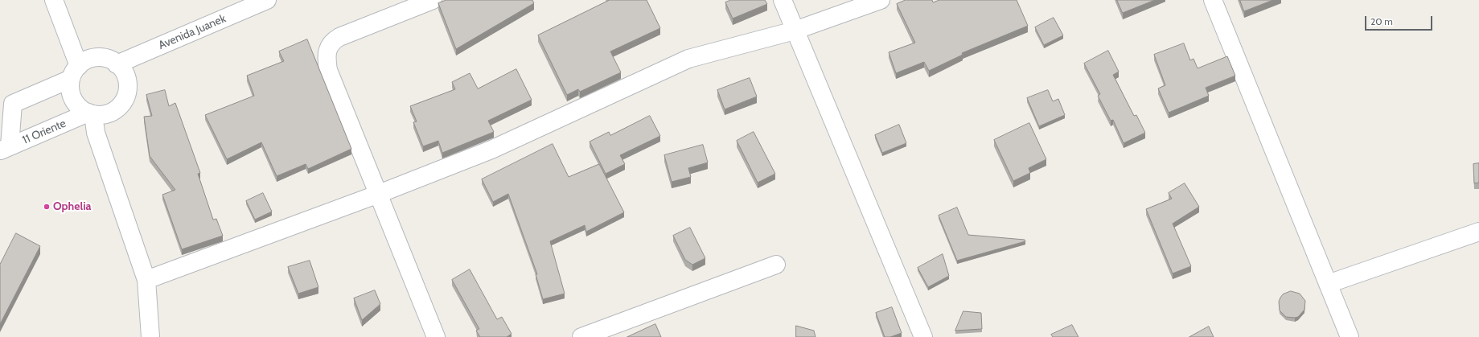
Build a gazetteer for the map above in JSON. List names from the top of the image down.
{
  "streets": {
    "street": ["Avenida Juanek", "11 Oriente"]
  },
  "crossings": [
    ["Avenida Juanek", "11 Oriente"]
  ],
  "places": ["Ophelia"],
  "scale_bar": "20 m"
}
